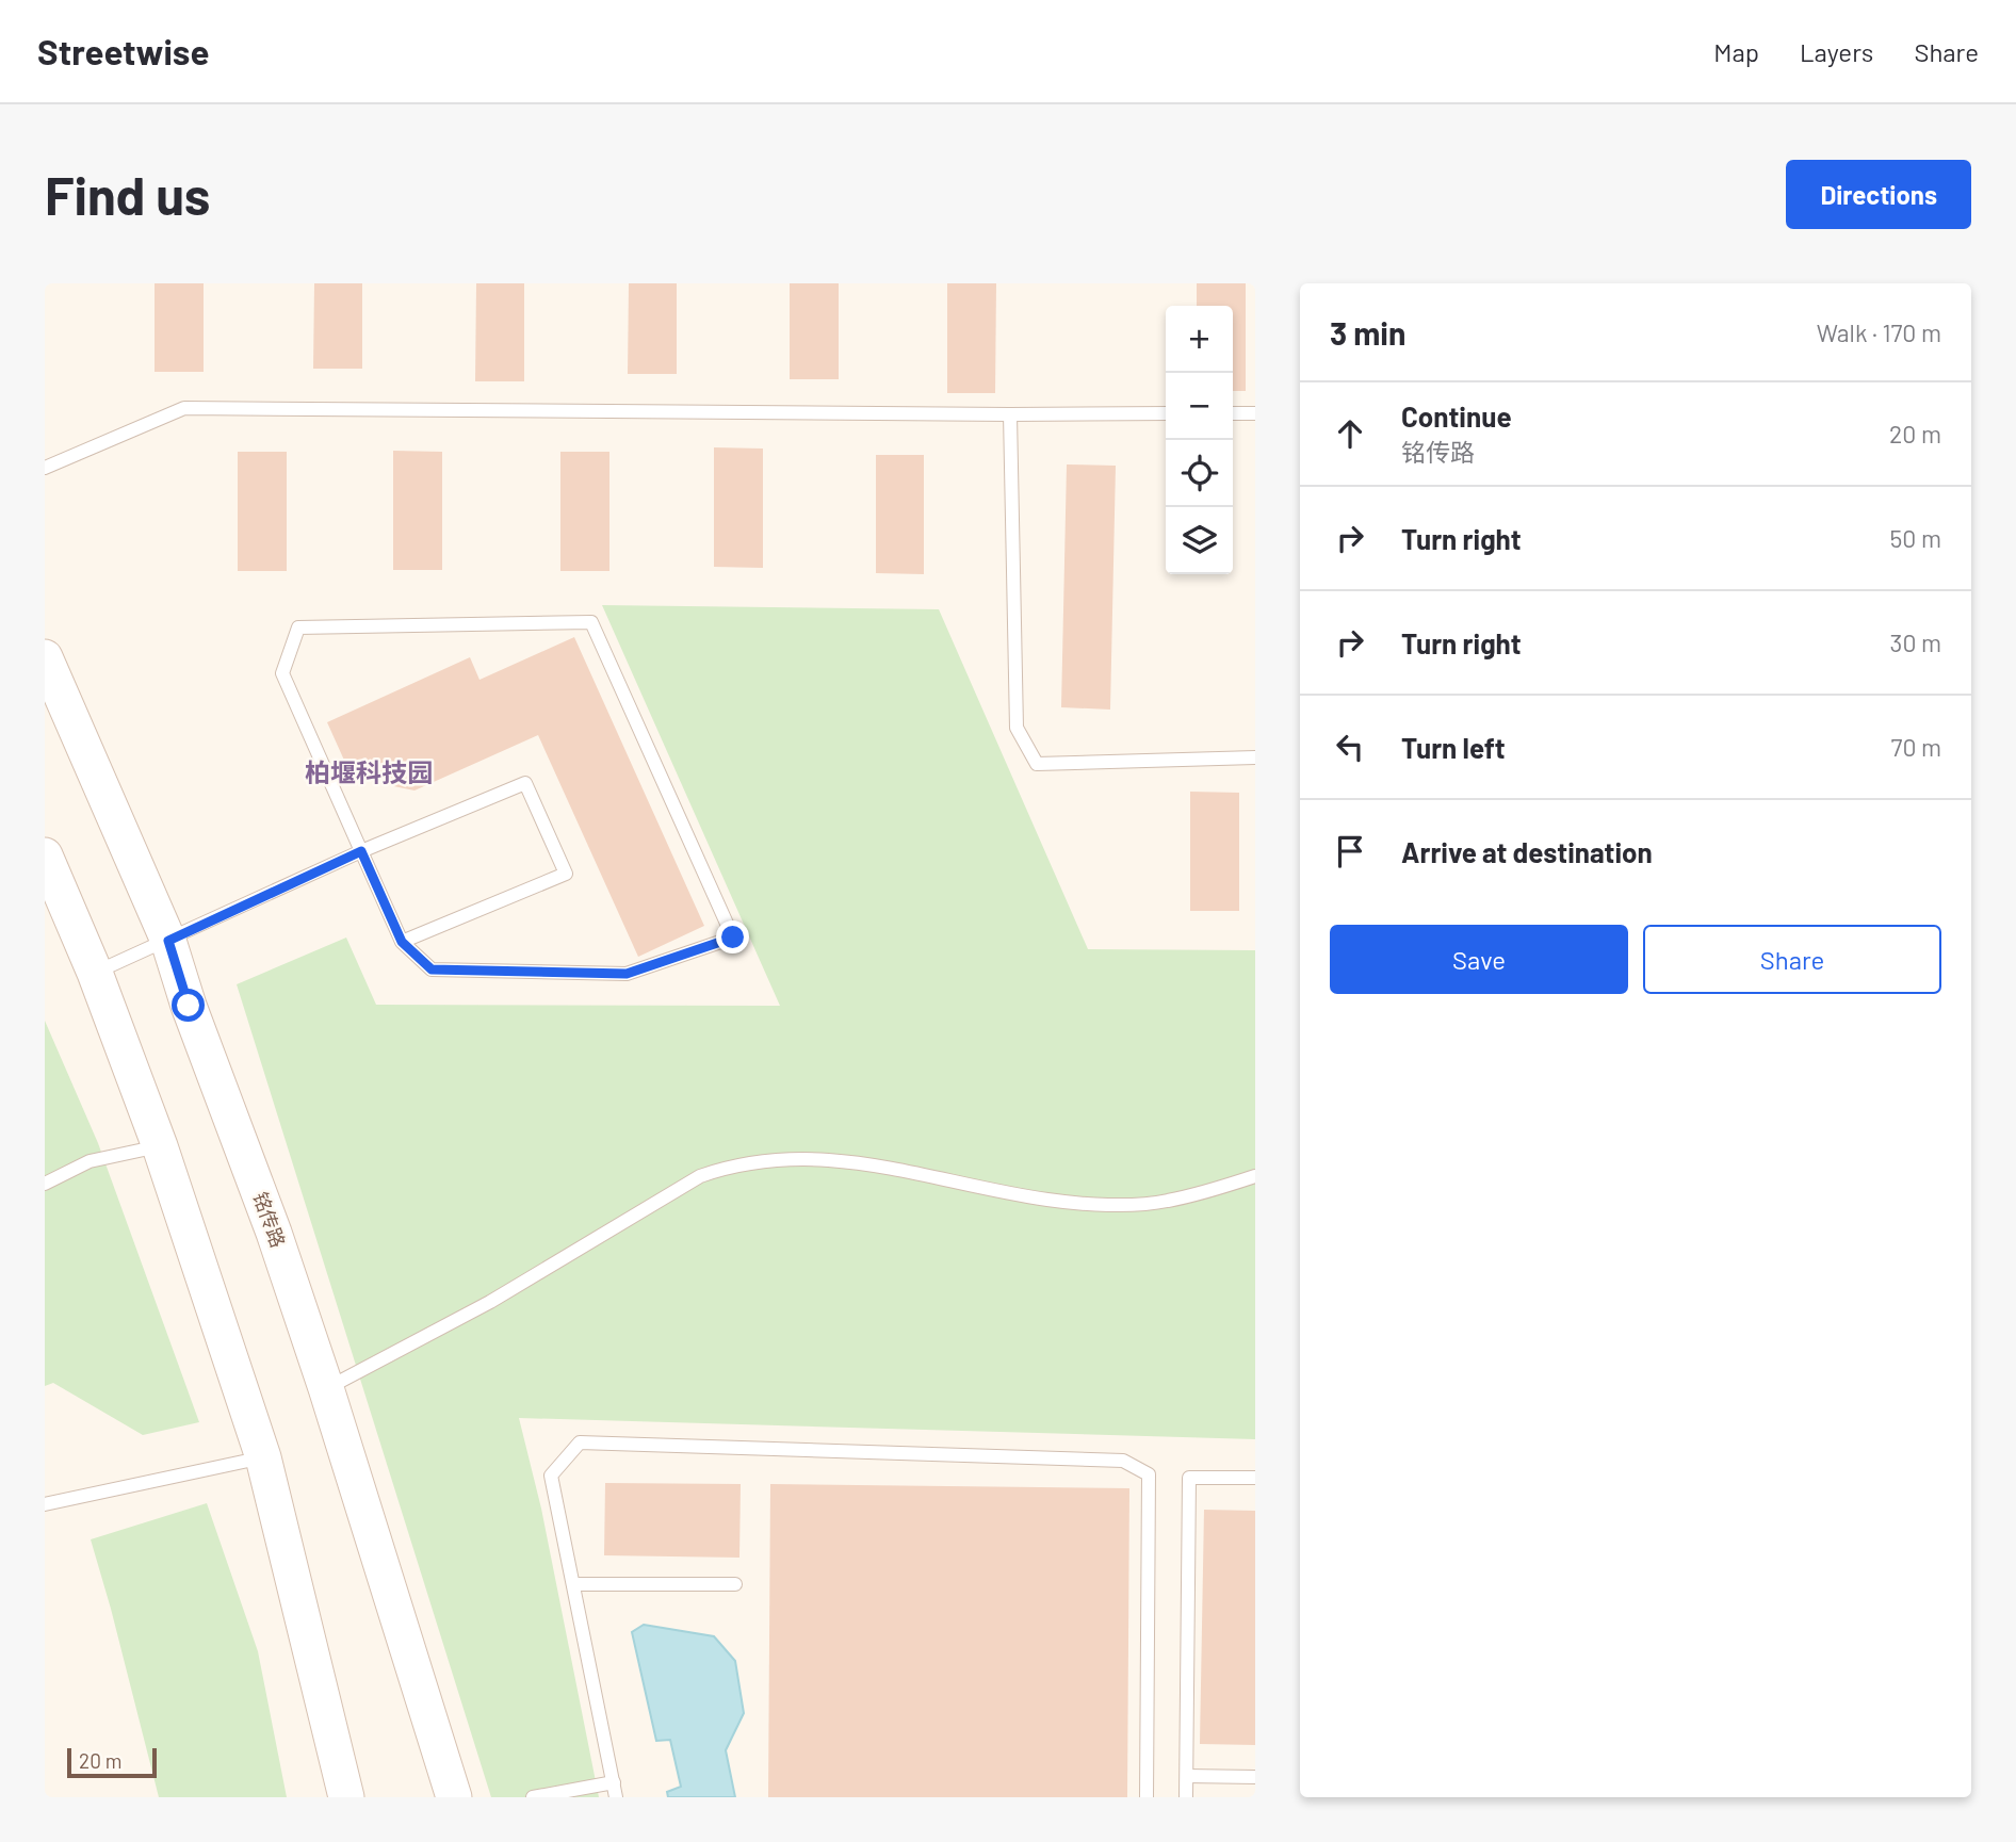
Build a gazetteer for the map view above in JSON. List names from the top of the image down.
{
  "streets": {
    "main road": ["铭传路"]
  },
  "districts": ["柏堰科技园"],
  "scale_bar": "20 m",
  "page": {
    "header": "Streetwise",
    "nav": ["Map", "Layers", "Share"],
    "buttons": [
      "Directions",
      ["Save", "Share"]
    ],
    "title": "Find us",
    "heading": ["3 min", "Walk · 170 m"],
    "map_buttons": ["+", "−"],
    "list": [
      ["Continue", "铭传路", "20 m"],
      ["Turn right", "50 m"],
      ["Turn right", "30 m"],
      ["Turn left", "70 m"],
      "Arrive at destination"
    ],
    "scale": "20 m"
  }
}
